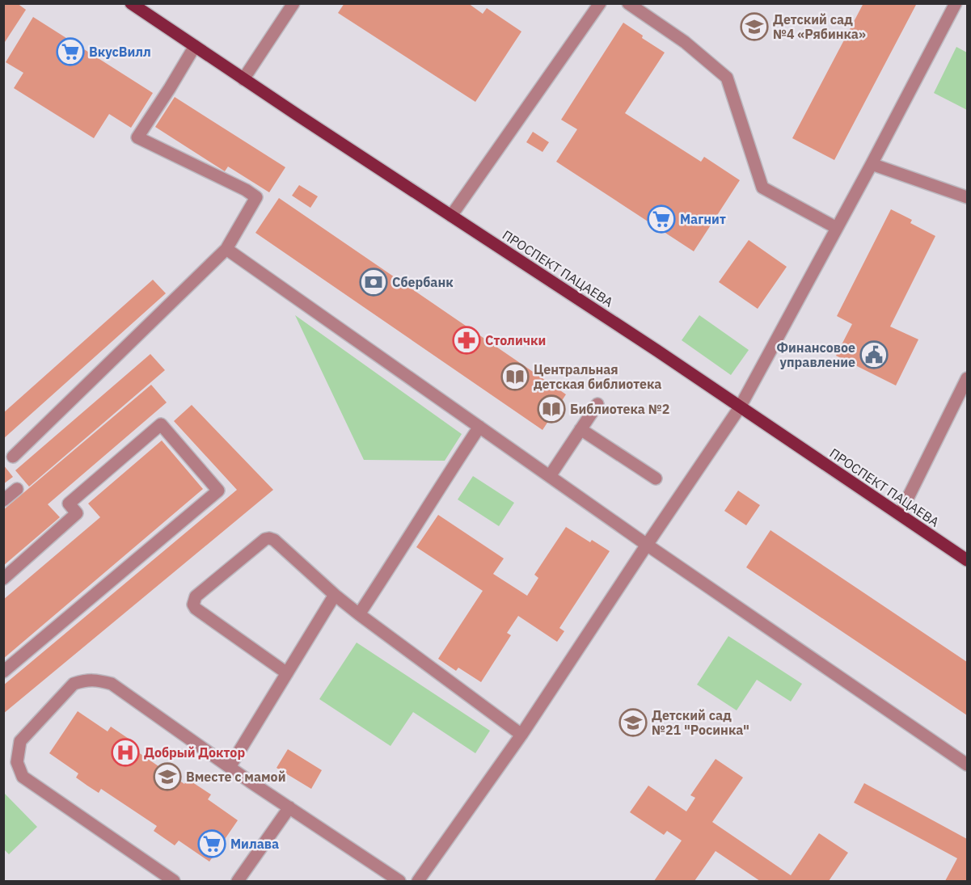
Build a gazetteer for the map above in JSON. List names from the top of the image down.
{
  "streets": {
    "main road": ["ПРОСПЕКТ ПАЦАЕВА"]
  },
  "places": {
    "school or university": ["Детский сад №4 «Рябинка»", "Детский сад №21 \"Росинка\"", "Вместе с мамой"],
    "supermarket": ["ВкусВилл", "Магнит", "Милава"],
    "bank": ["Сбербанк"],
    "pharmacy": ["Столички"],
    "public building": ["Финансовое управление"],
    "library": ["Центральная детская библиотека", "Библиотека №2"],
    "hospital": ["Добрый Доктор"]
  }
}
